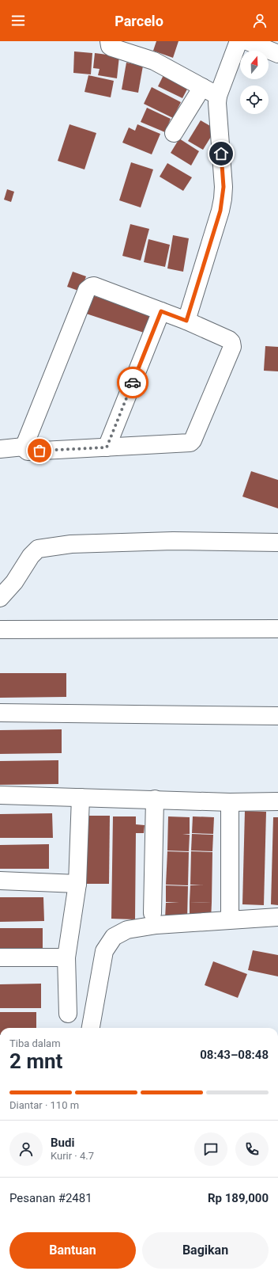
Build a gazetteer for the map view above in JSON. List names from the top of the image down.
{
  "north": "top",
  "page": {
    "header": "Parcelo",
    "heading": ["2 mnt", "Tiba dalam", "08:43–08:48"],
    "panel": [
      "Budi",
      "Kurir · 4.7",
      "Pesanan #2481",
      "Rp 189,000"
    ],
    "bar": "Diantar · 110 m",
    "buttons": ["Bantuan", "Bagikan"]
  }
}
